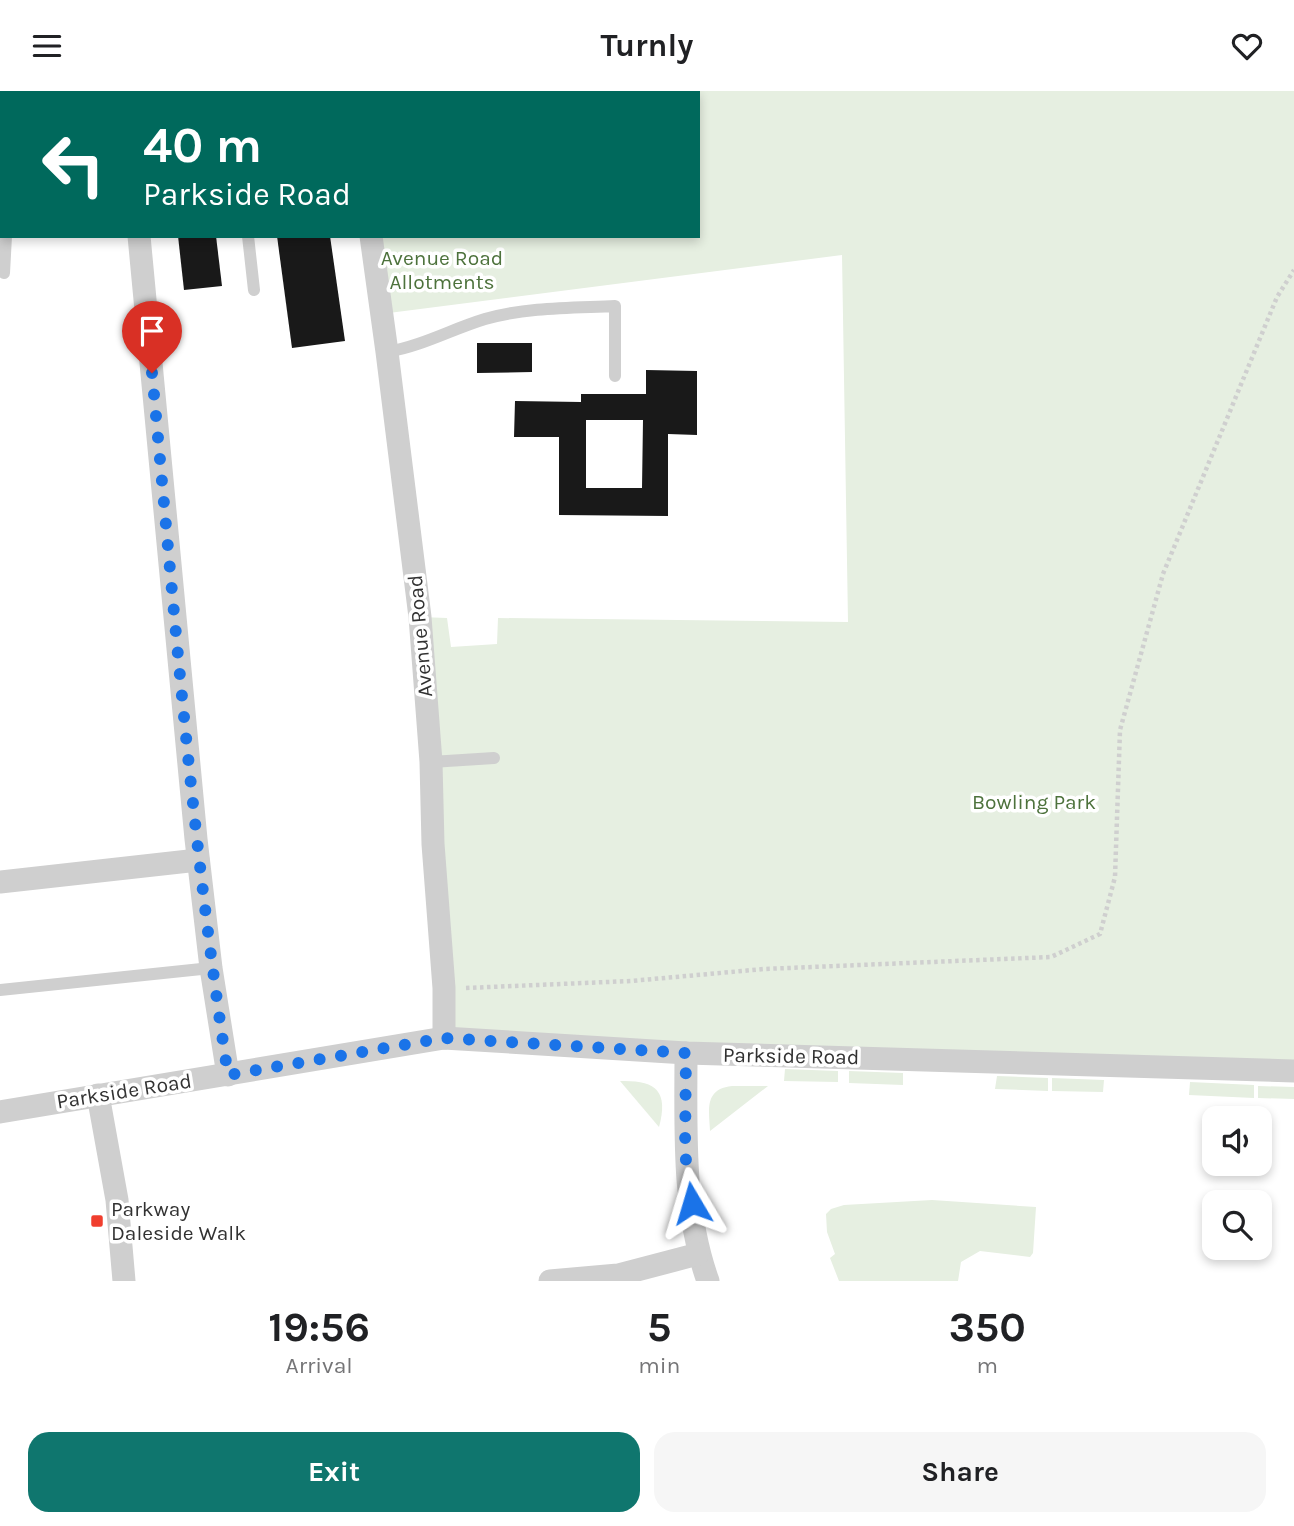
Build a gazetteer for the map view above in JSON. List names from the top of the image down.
{
  "streets": {
    "street": ["Avenue Road", "Parkside Road"]
  },
  "crossings": [
    ["Avenue Road", "Parkside Road"]
  ],
  "parks": ["Avenue Road Allotments", "Bowling Park"],
  "places": {
    "transit": ["Parkway Daleside Walk"]
  },
  "page": {
    "header": "Turnly",
    "turn": ["40 m", "Parkside Road"],
    "eta": [
      "19:56",
      "Arrival",
      "5",
      "min",
      "350",
      "m"
    ],
    "buttons": ["Exit", "Share"]
  }
}
